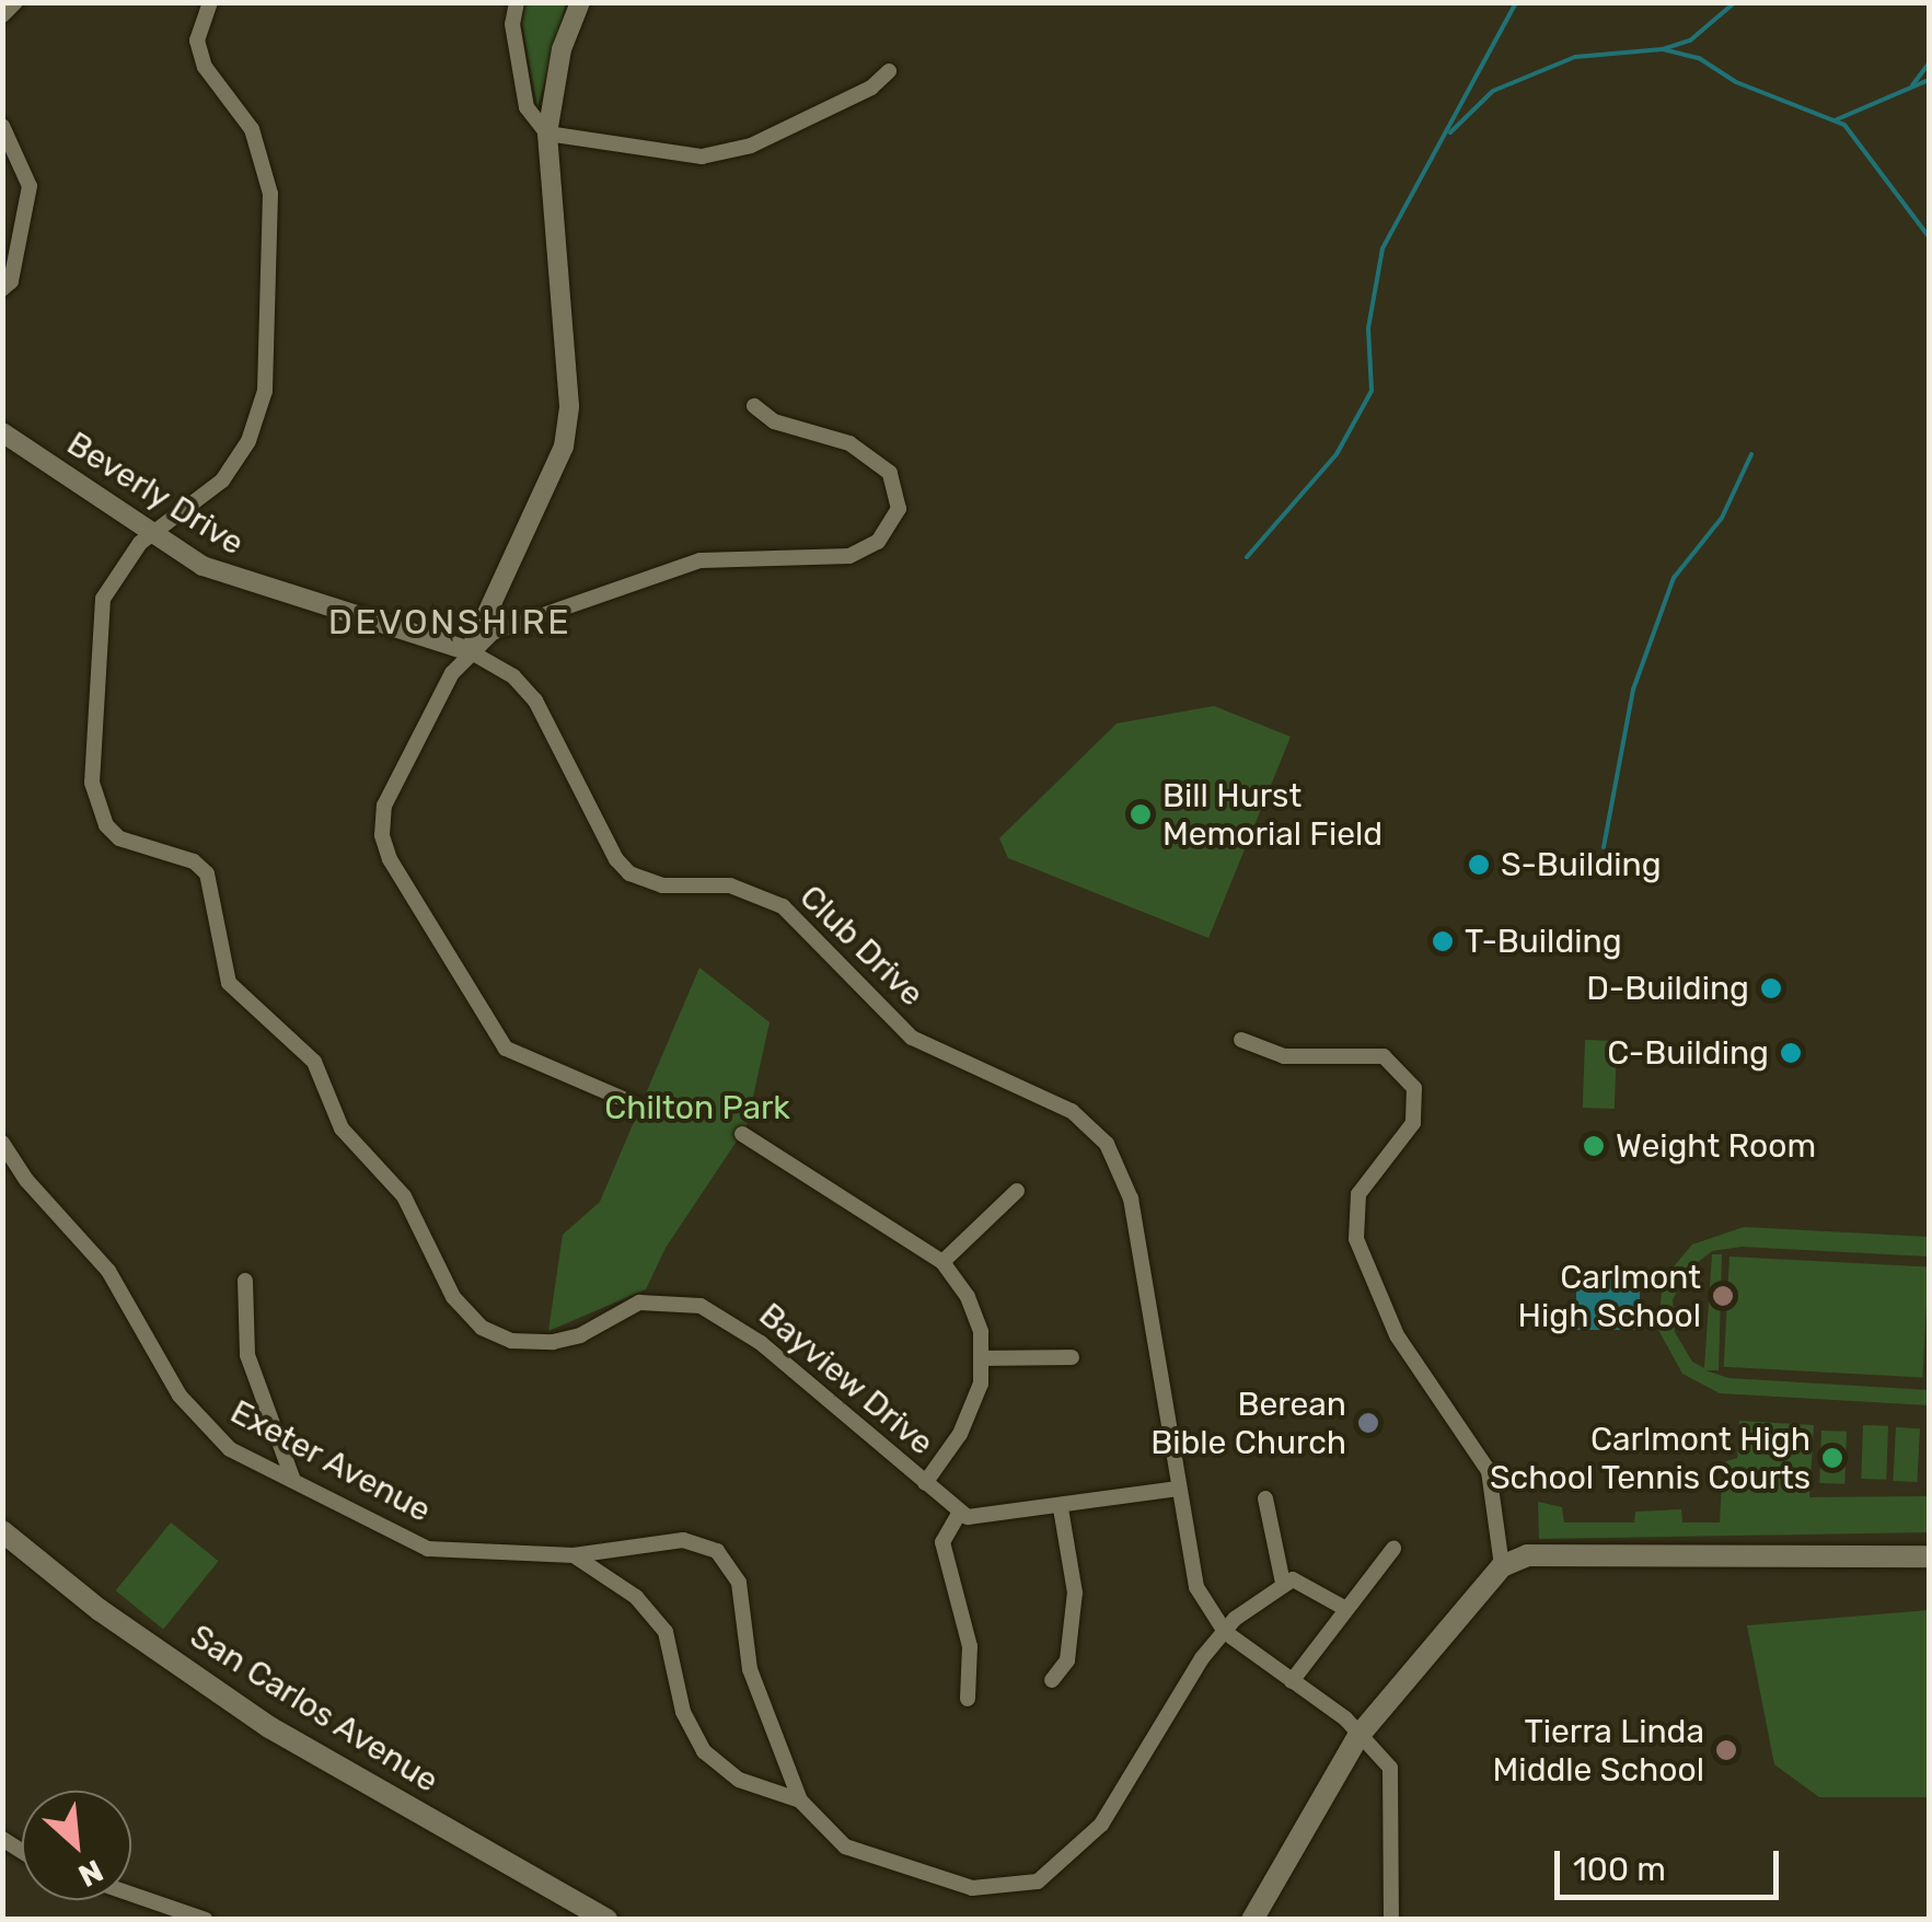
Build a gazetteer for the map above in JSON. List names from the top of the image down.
{
  "streets": {
    "main road": ["San Carlos Avenue"],
    "street": [
      "Beverly Drive",
      "Club Drive",
      "Bayview Drive",
      "Exeter Avenue"
    ]
  },
  "crossings": [
    ["Beverly Drive", "Club Drive"],
    ["Beverly Drive", "Bayview Drive"],
    ["Club Drive", "Exeter Avenue"]
  ],
  "districts": ["DEVONSHIRE"],
  "parks": ["Chilton Park"],
  "places": [
    "Bill Hurst Memorial Field",
    "S-Building",
    "T-Building",
    "D-Building",
    "C-Building",
    "Weight Room",
    "Carlmont High School",
    "Berean Bible Church",
    "Carlmont High School Tennis Courts",
    "Tierra Linda Middle School"
  ],
  "scale_bar": "100 m",
  "north": "bottom right"
}
